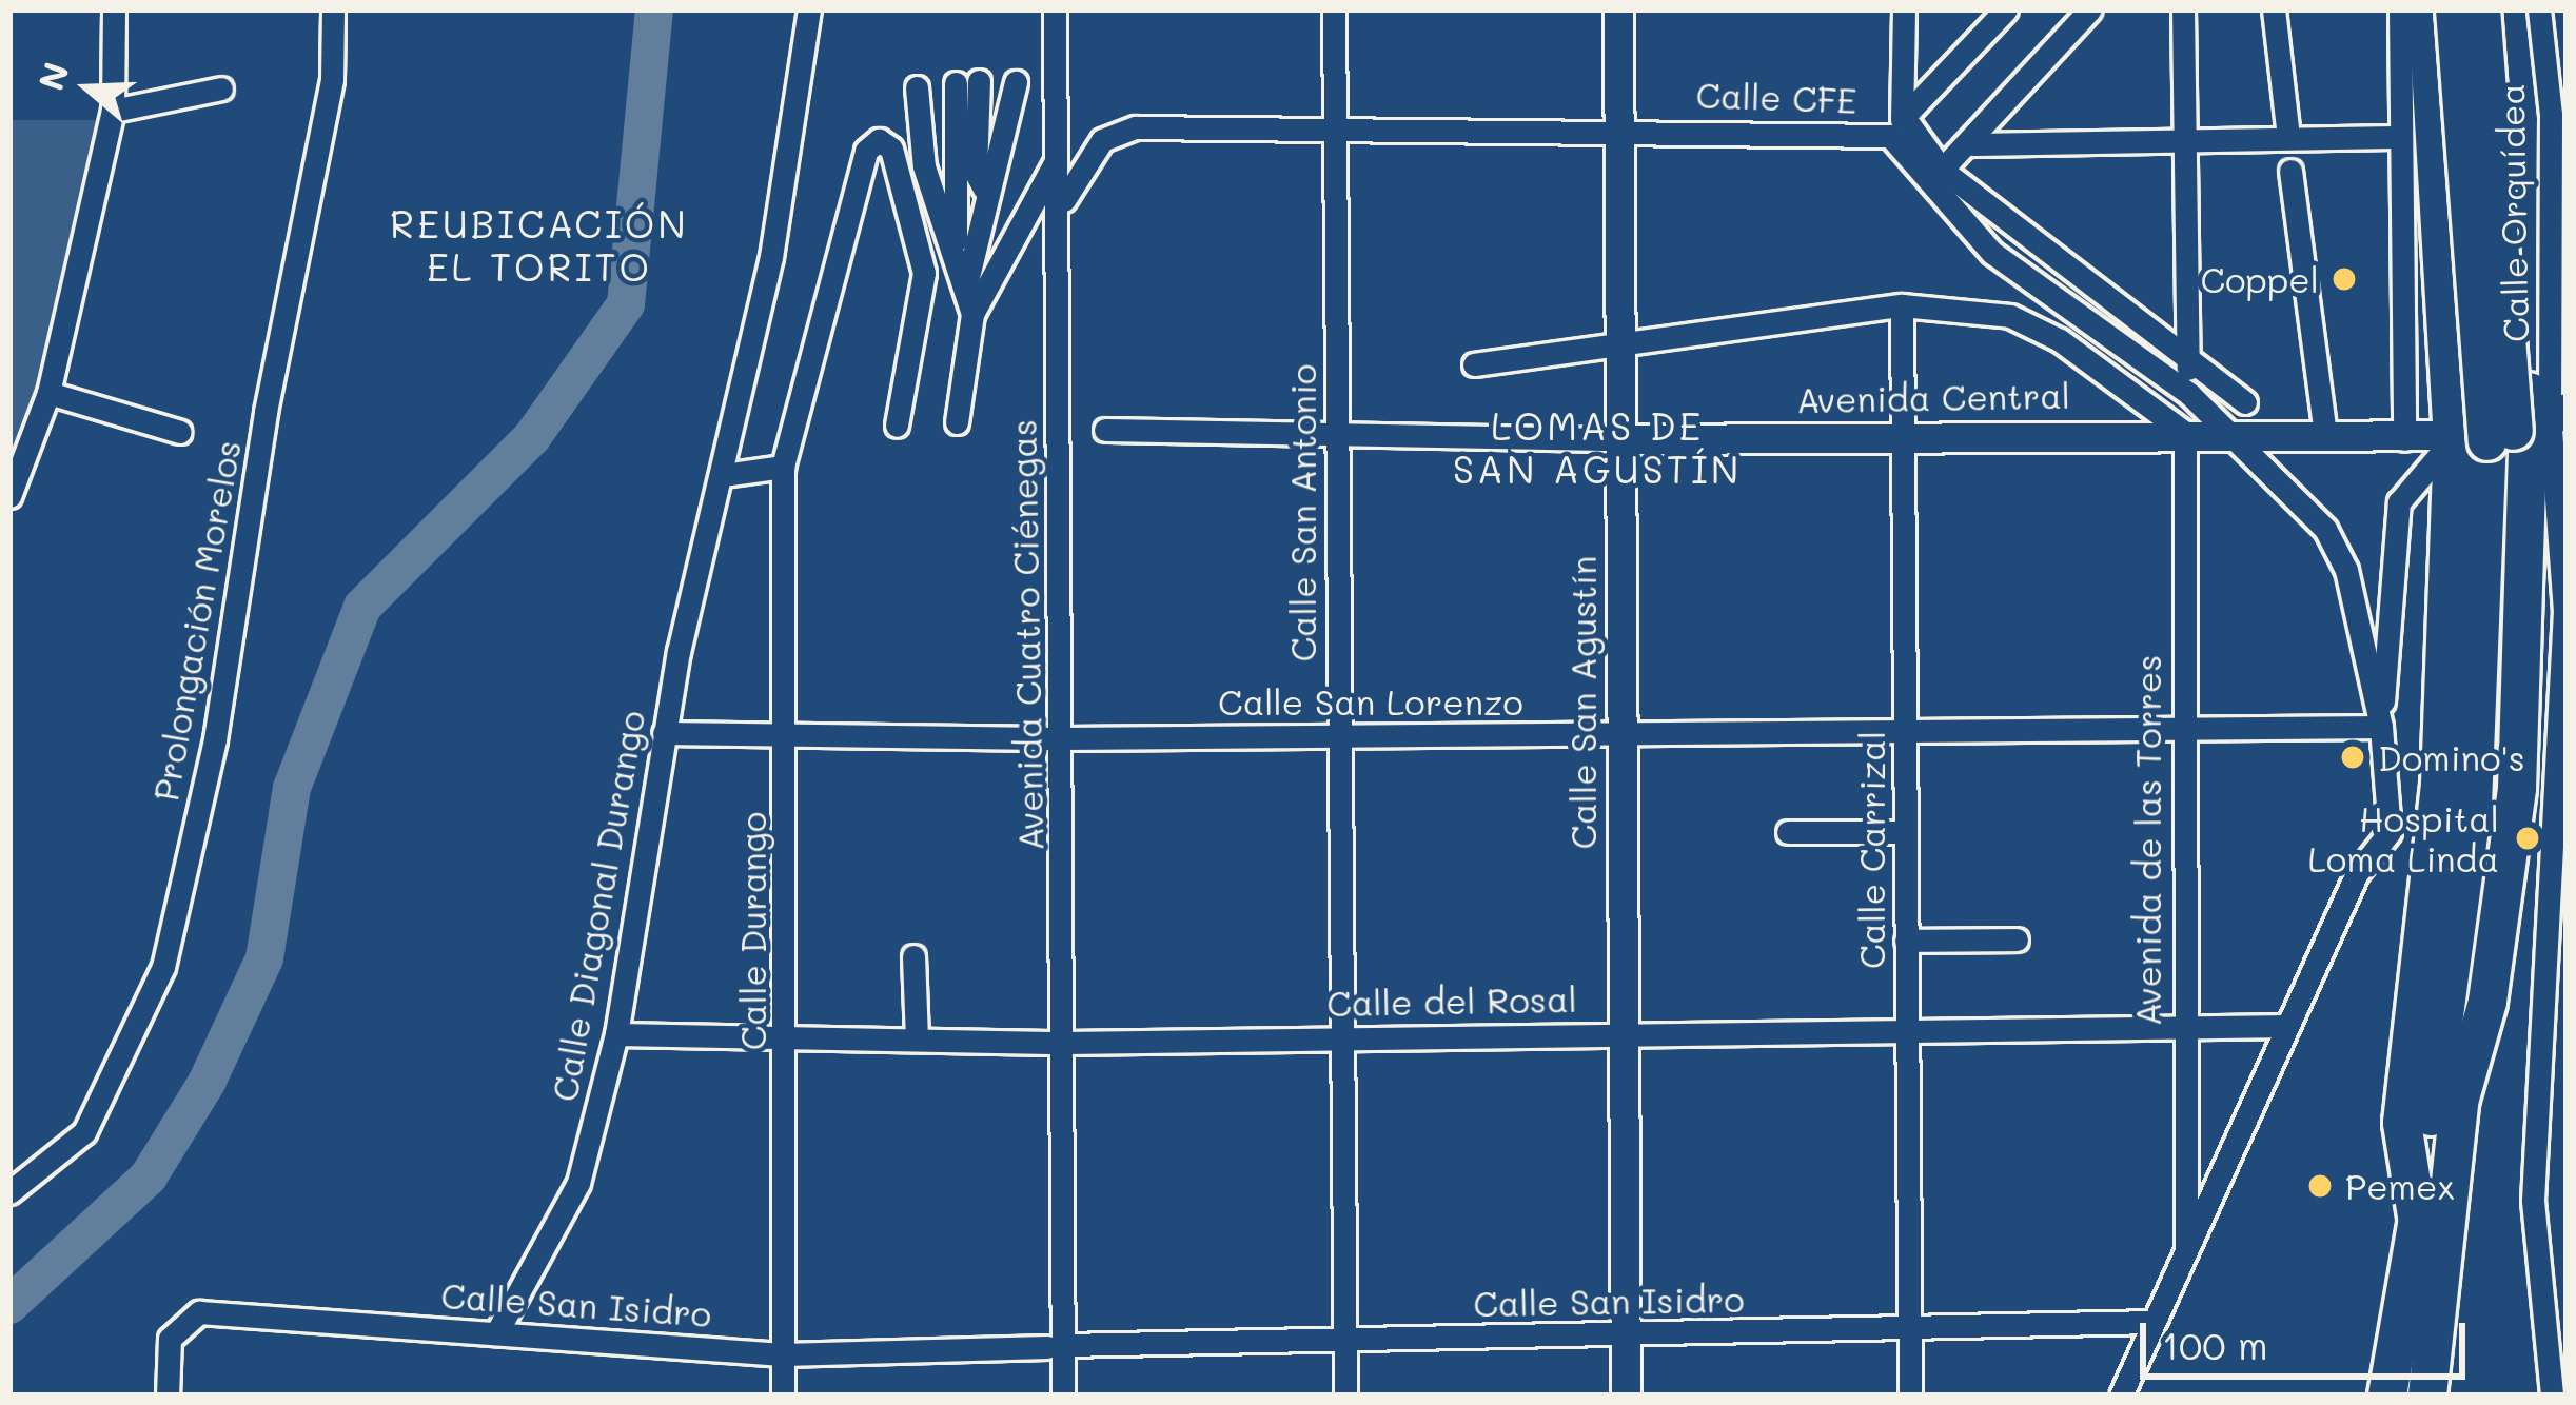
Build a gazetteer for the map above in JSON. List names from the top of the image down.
{
  "streets": {
    "street": [
      "Calle CFE",
      "Calle Orquídea",
      "Avenida Central",
      "Calle San Antonio",
      "Prolongación Morelos",
      "Avenida Cuatro Ciénegas",
      "Calle San Lorenzo",
      "Calle San Agustín",
      "Avenida de las Torres",
      "Calle Carrizal",
      "Calle Diagonal Durango",
      "Calle Durango",
      "Calle del Rosal",
      "Calle San Isidro"
    ]
  },
  "crossings": [
    ["Calle CFE", "Avenida Central"],
    ["Calle CFE", "Calle San Antonio"],
    ["Calle CFE", "Avenida Cuatro Ciénegas"],
    ["Calle CFE", "Calle San Lorenzo"],
    ["Calle CFE", "Calle San Agustín"],
    ["Calle Orquídea", "Avenida Central"],
    ["Avenida Central", "Calle San Antonio"],
    ["Avenida Central", "Calle San Agustín"],
    ["Avenida Central", "Avenida de las Torres"],
    ["Avenida Central", "Calle Carrizal"],
    ["Calle San Antonio", "Calle San Lorenzo"],
    ["Calle San Antonio", "Calle del Rosal"],
    ["Calle San Antonio", "Calle San Isidro"],
    ["Avenida Cuatro Ciénegas", "Calle San Lorenzo"],
    ["Avenida Cuatro Ciénegas", "Calle del Rosal"],
    ["Avenida Cuatro Ciénegas", "Calle San Isidro"],
    ["Calle San Lorenzo", "Calle San Agustín"],
    ["Calle San Lorenzo", "Avenida de las Torres"],
    ["Calle San Lorenzo", "Calle Carrizal"],
    ["Calle San Lorenzo", "Calle Diagonal Durango"],
    ["Calle San Lorenzo", "Calle Durango"],
    ["Calle San Agustín", "Calle del Rosal"],
    ["Calle San Agustín", "Calle San Isidro"],
    ["Avenida de las Torres", "Calle del Rosal"],
    ["Calle Carrizal", "Calle del Rosal"],
    ["Calle Carrizal", "Calle San Isidro"],
    ["Calle Diagonal Durango", "Calle del Rosal"],
    ["Calle Diagonal Durango", "Calle San Isidro"],
    ["Calle Durango", "Calle del Rosal"],
    ["Calle Durango", "Calle San Isidro"]
  ],
  "districts": ["REUBICACIÓN EL TORITO", "LOMAS DE SAN AGUSTÍN"],
  "places": [
    "Coppel",
    "Domino's",
    "Hospital Loma Linda",
    "Pemex"
  ],
  "scale_bar": "100 m",
  "north": "left"
}
